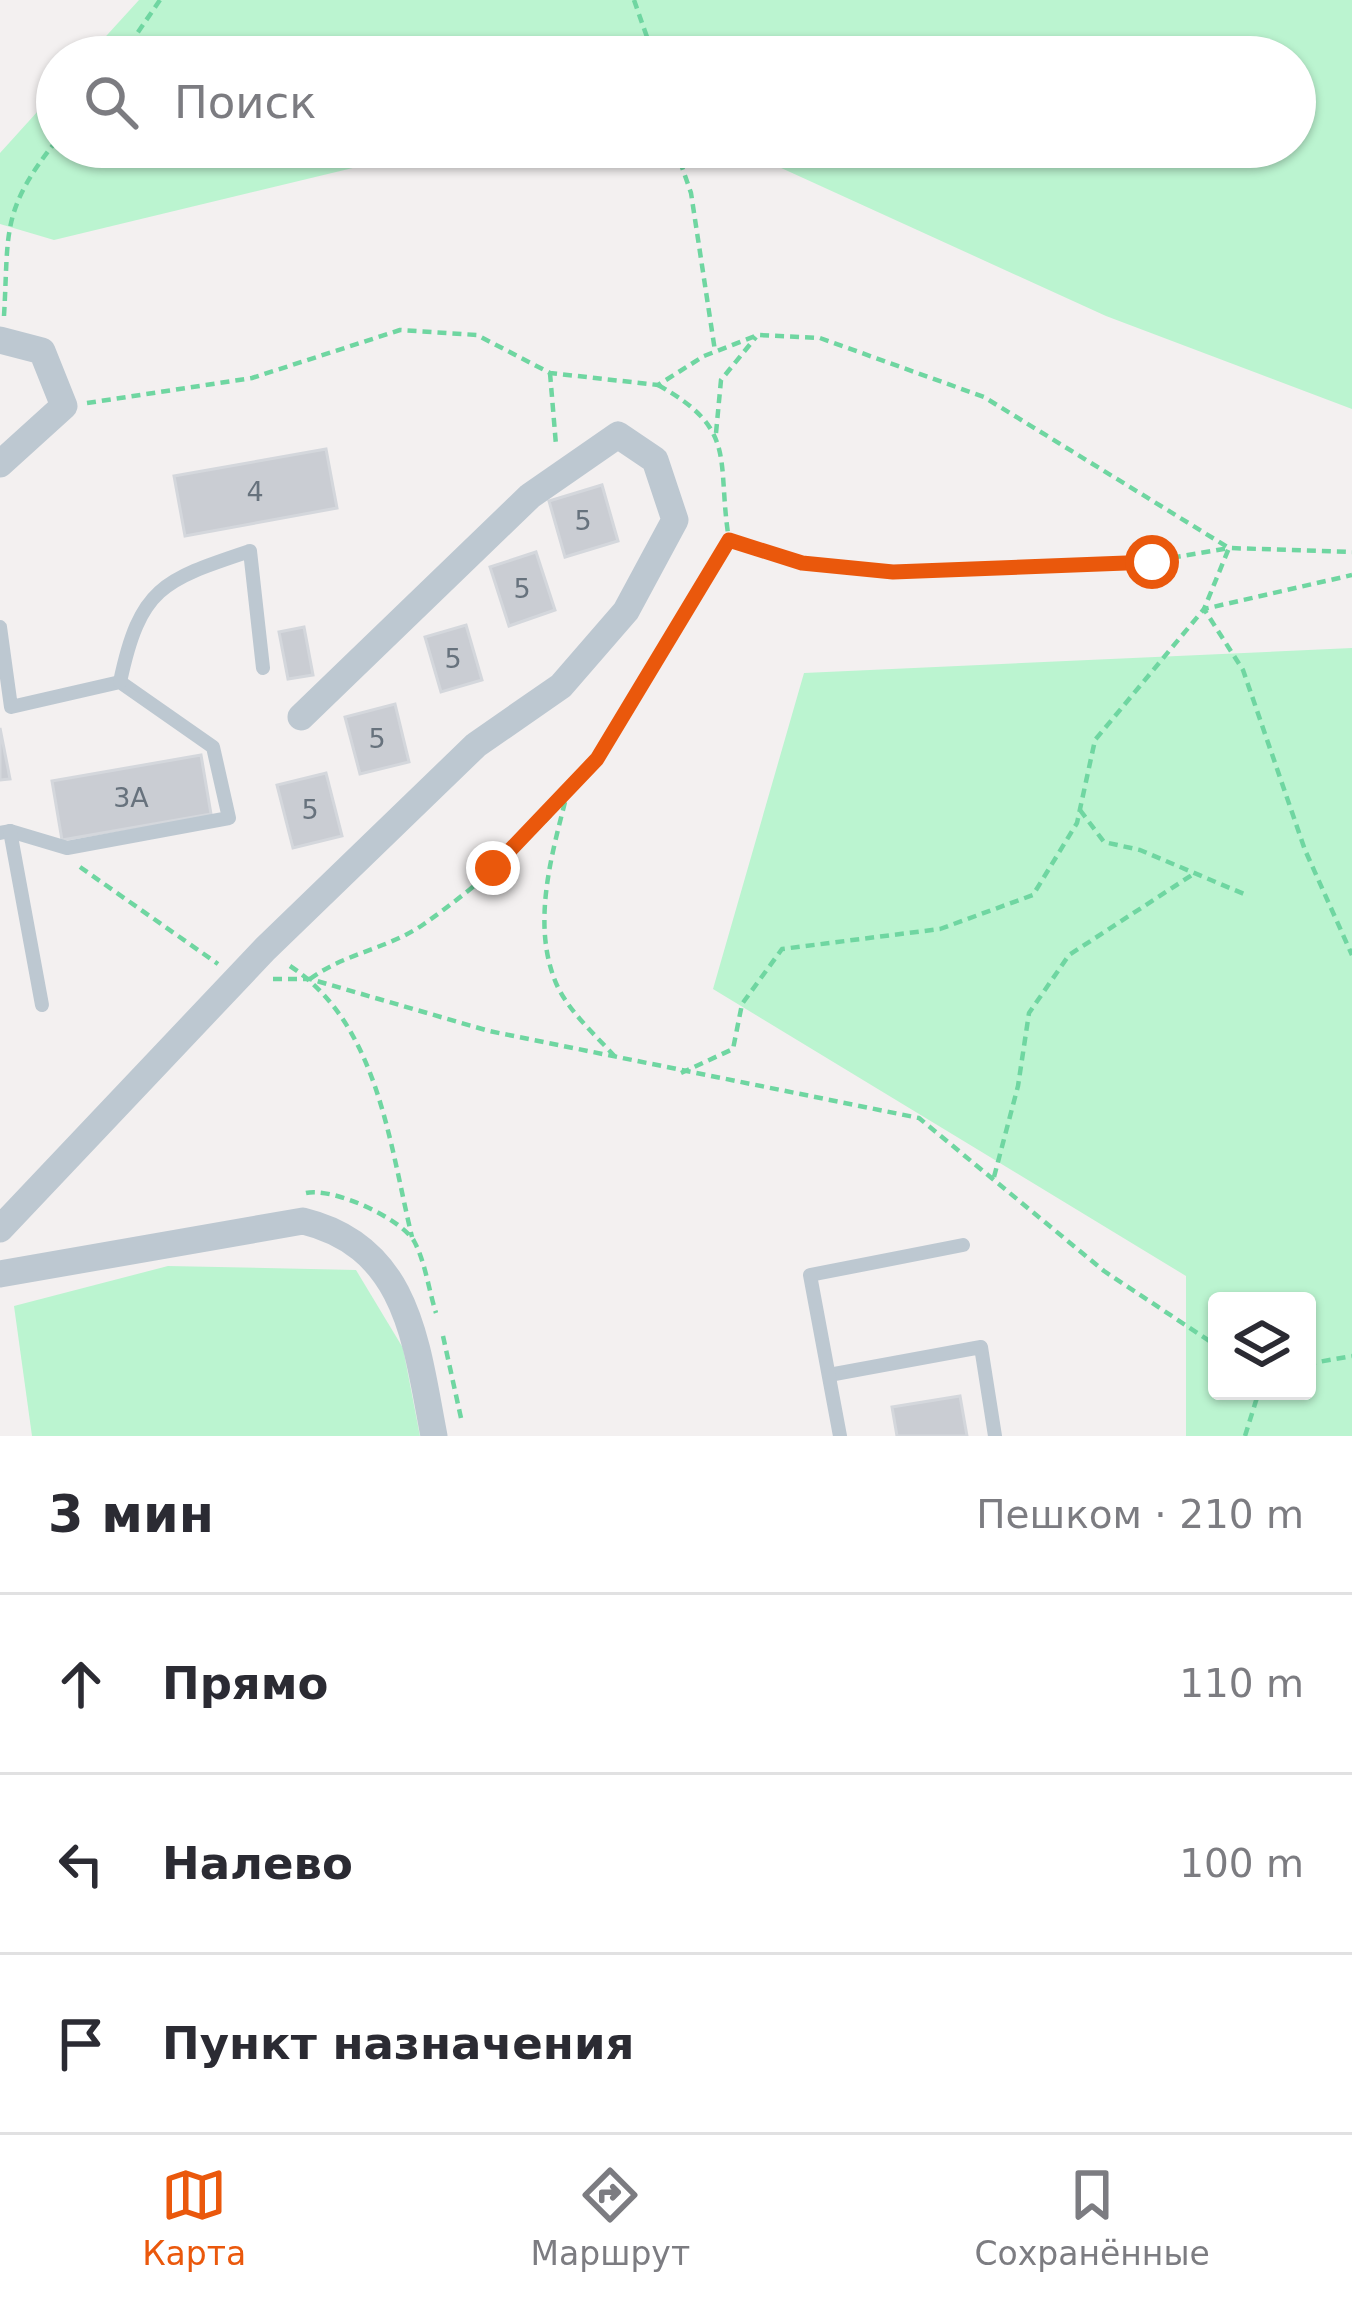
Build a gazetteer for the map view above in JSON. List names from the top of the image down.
{
  "house_numbers": [
    "4",
    "5",
    "5",
    "5",
    "5",
    "3А",
    "5"
  ],
  "page": {
    "search": "Поиск",
    "heading": ["3 мин", "Пешком · 210 m"],
    "list": [
      ["Прямо", "110 m"],
      ["Налево", "100 m"],
      "Пункт назначения"
    ],
    "nav": ["Карта", "Маршрут", "Сохранённые"]
  }
}
